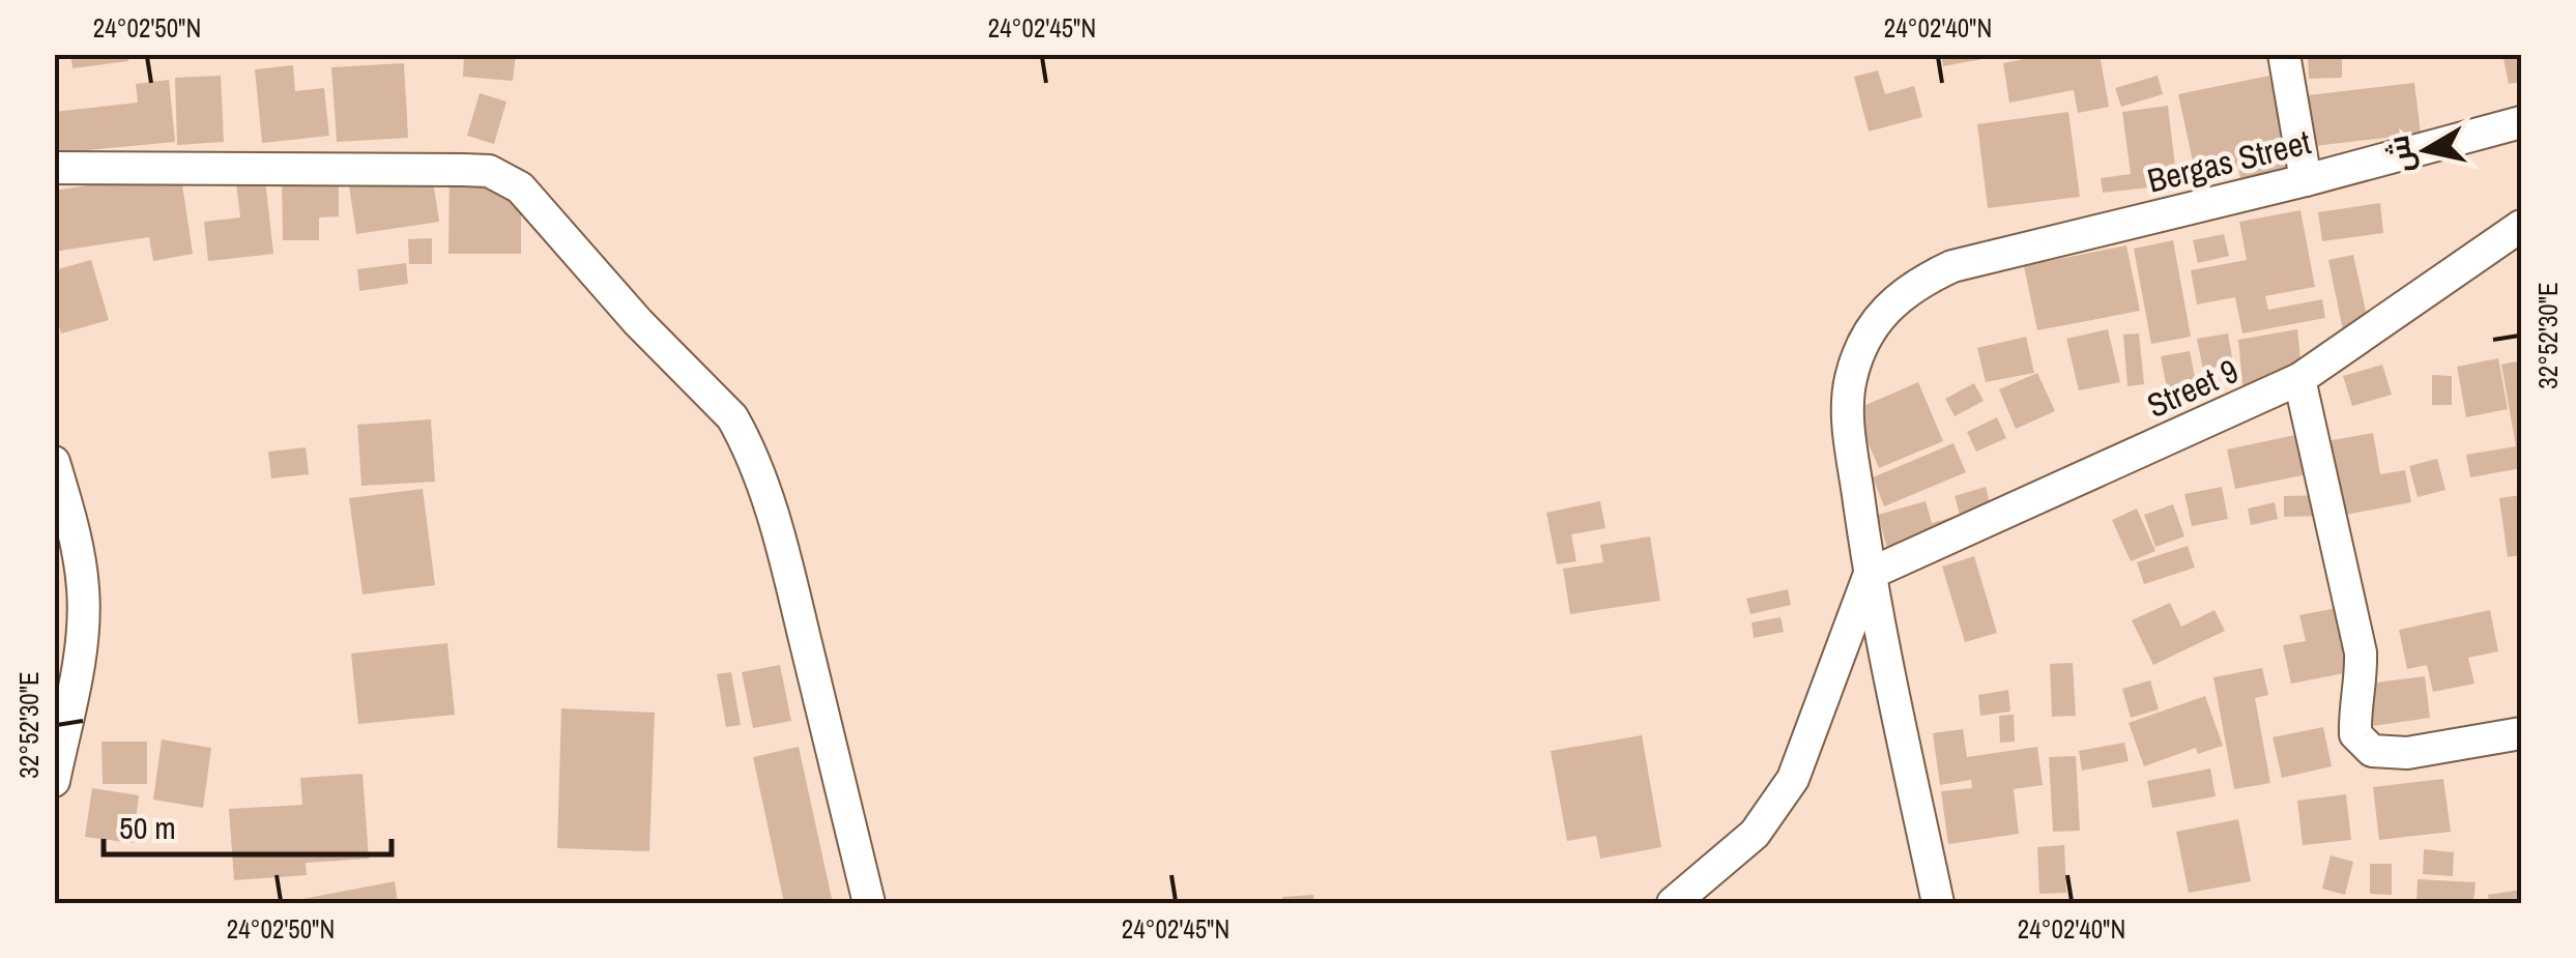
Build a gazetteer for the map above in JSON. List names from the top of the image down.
{
  "streets": {
    "street": ["Bergas Street", "Street 9"]
  },
  "crossings": [
    ["Bergas Street", "Street 9"]
  ],
  "scale_bar": "50 m",
  "north": "left",
  "coordinates": [
    "24°02'50\"N",
    "24°02'45\"N",
    "24°02'40\"N",
    "32°52'30\"E"
  ]
}
